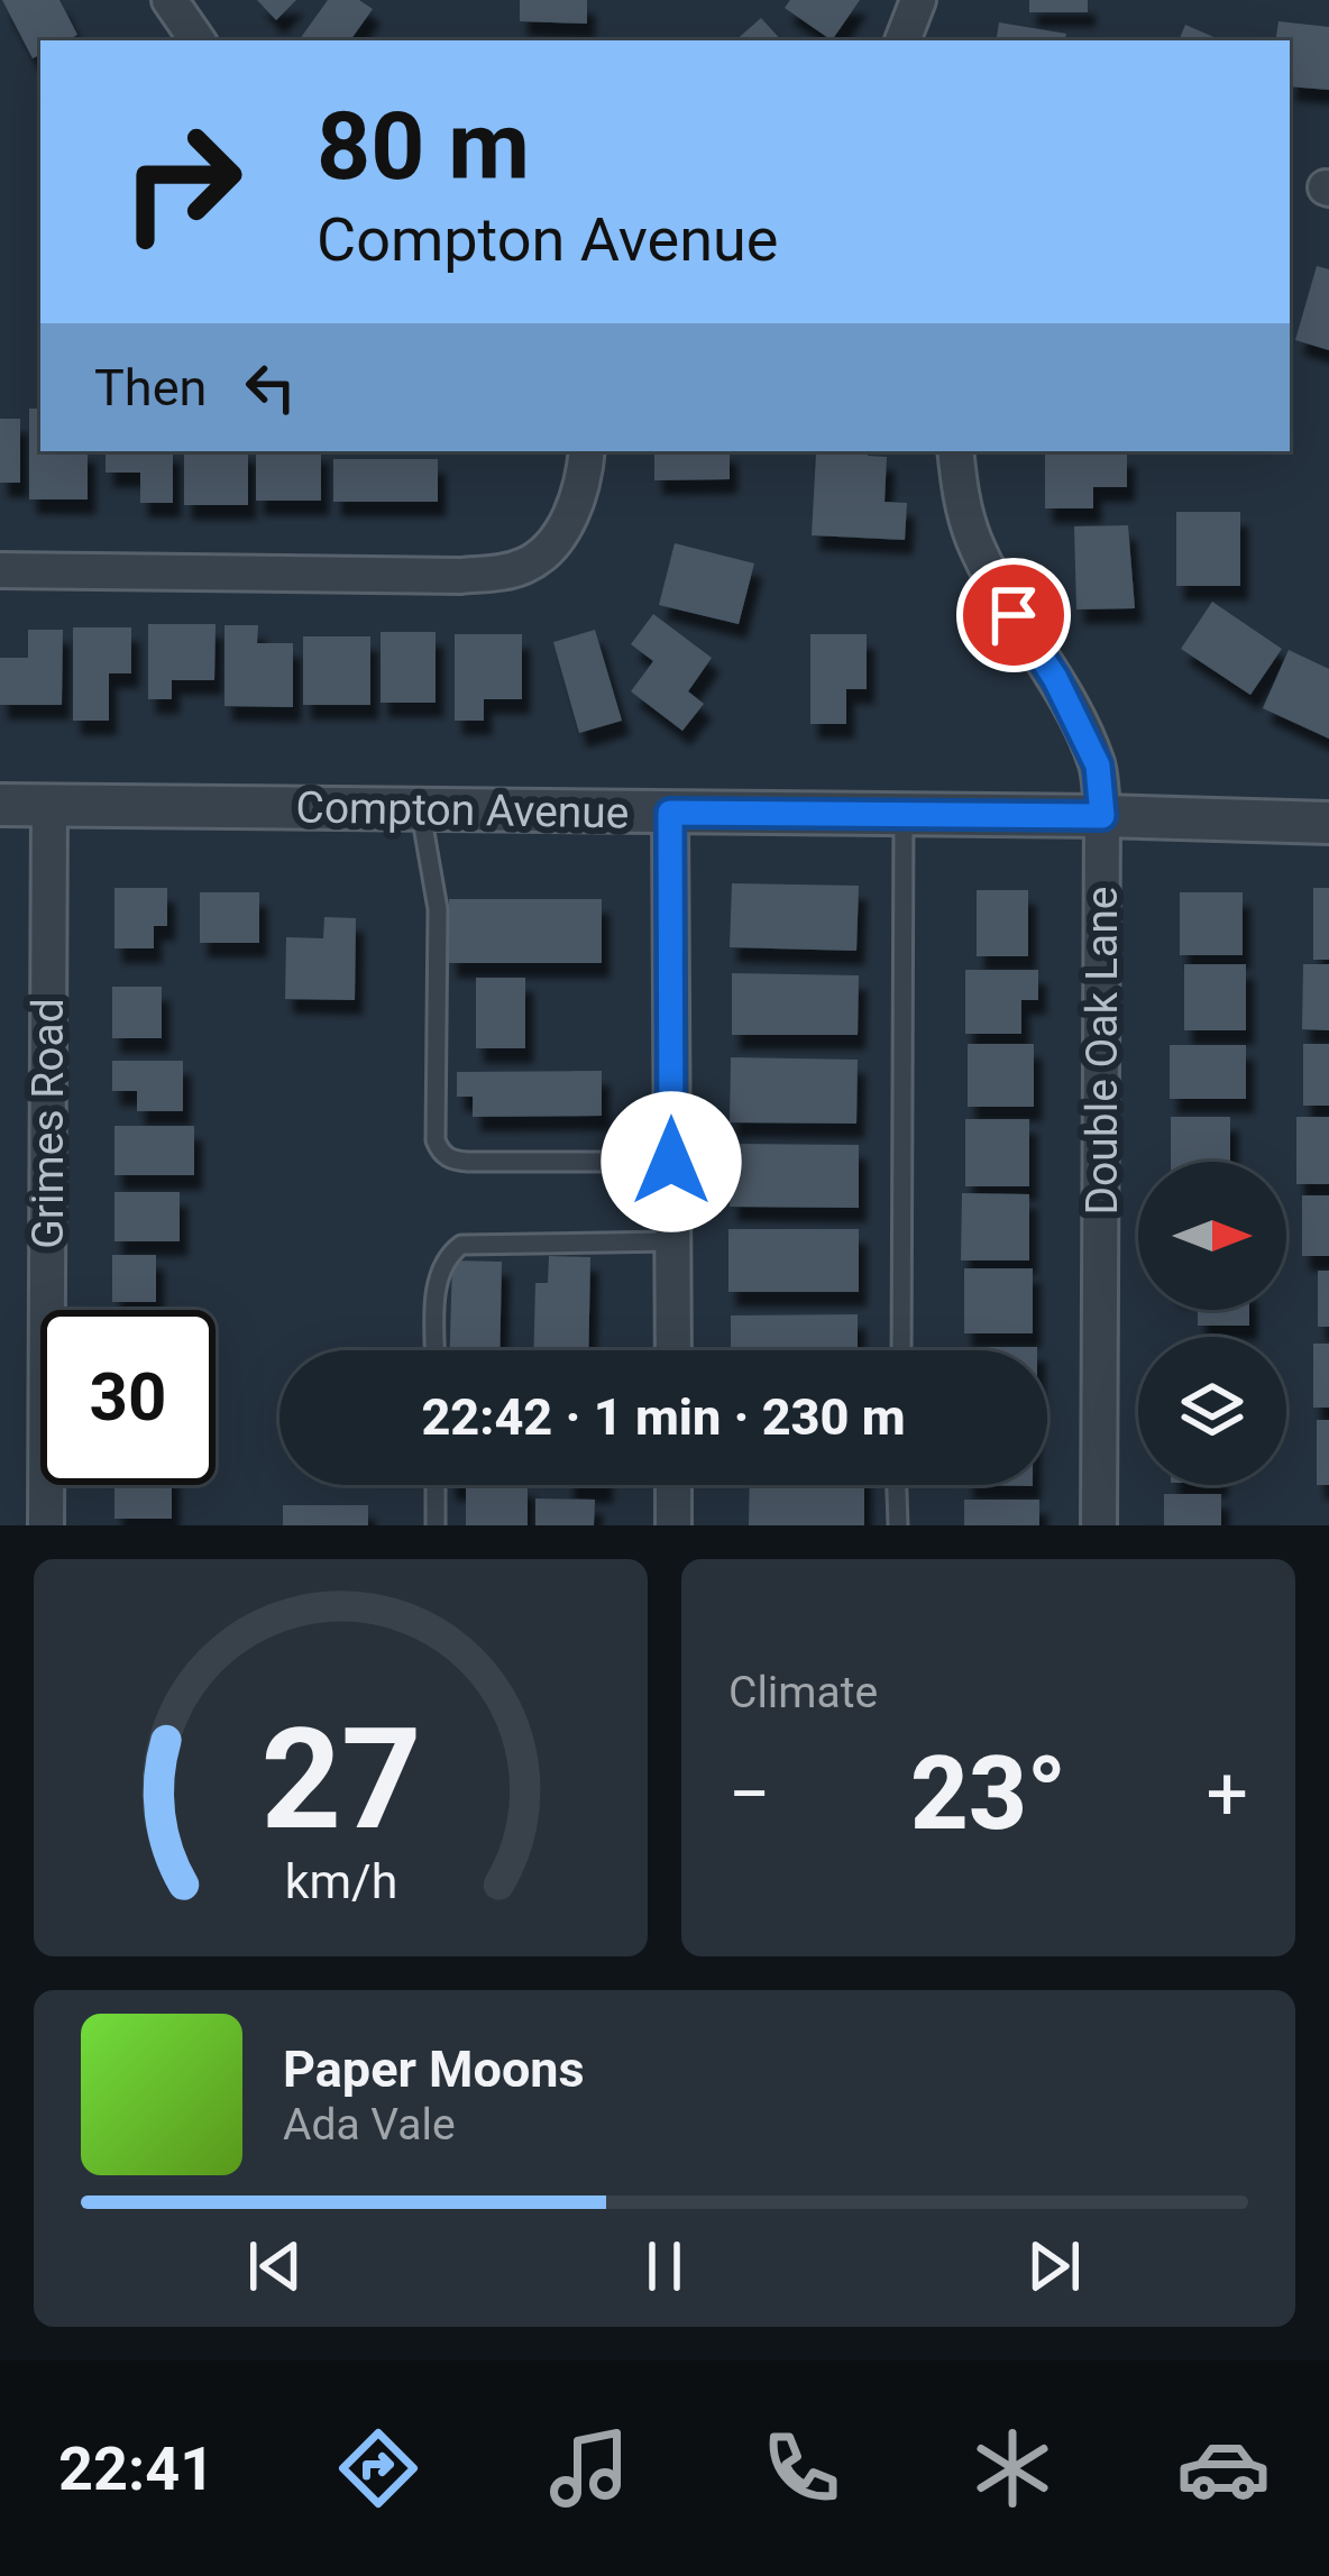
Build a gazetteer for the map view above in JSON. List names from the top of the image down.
{
  "streets": {
    "street": ["Compton Avenue", "Double Oak Lane", "Grimes Road"]
  },
  "crossings": [
    ["Compton Avenue", "Double Oak Lane"],
    ["Compton Avenue", "Grimes Road"]
  ],
  "north": "right",
  "page": {
    "turn": ["80 m", "Compton Avenue"],
    "then": "Then",
    "limit": "30",
    "trip": "22:42 · 1 min · 230 m",
    "tile": "Climate",
    "heat": ["−", "23°", "+"],
    "song": ["Paper Moons", "Ada Vale"],
    "tabs": "22:41",
    "gauge": ["27", "km/h"]
  }
}
